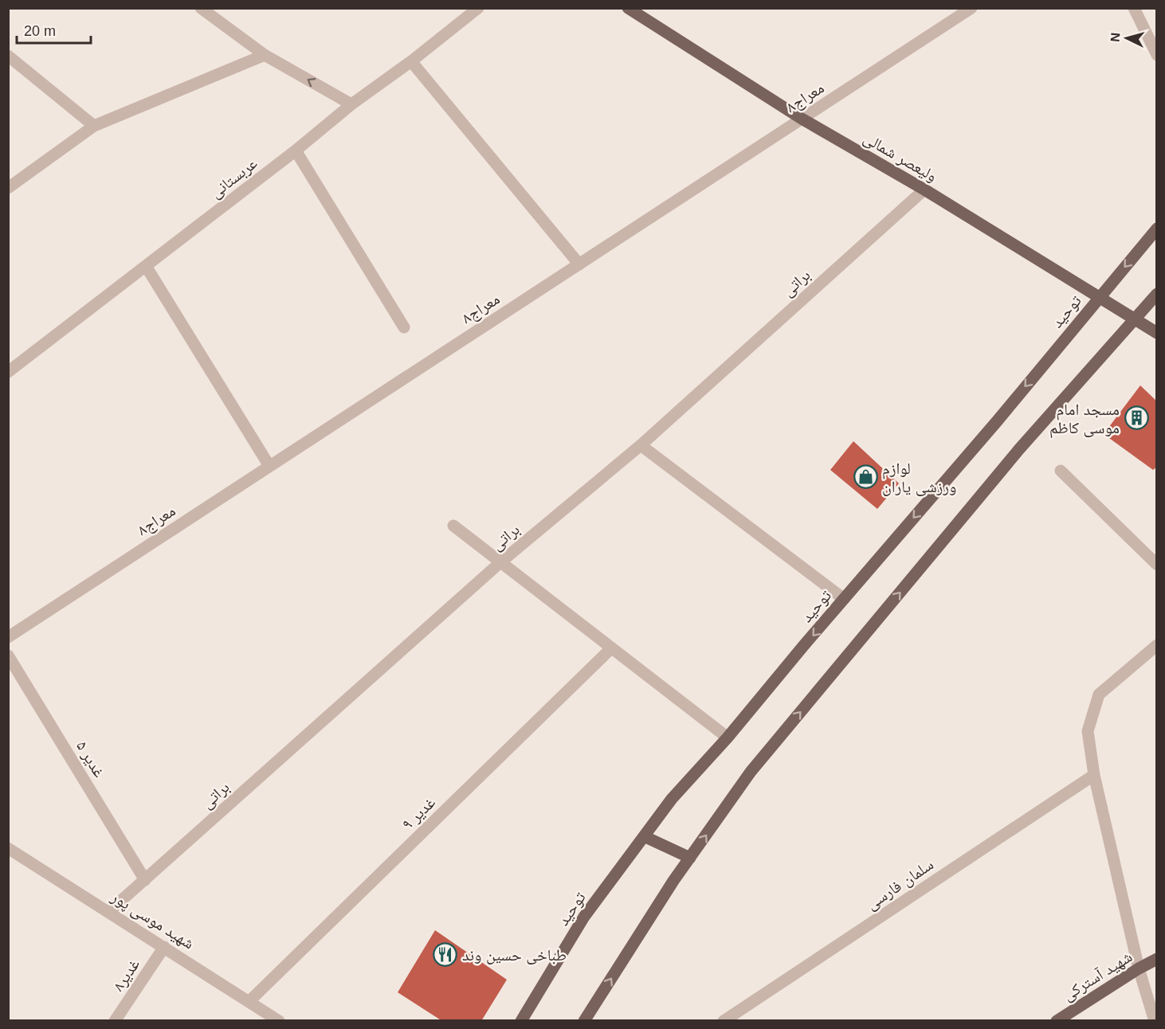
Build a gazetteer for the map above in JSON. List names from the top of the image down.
{
  "streets": {
    "main road": ["ولیعصر شمالی", "توحید", "شهید آسترکی"],
    "street": [
      "معراج۸",
      "عربستانی",
      "براتی",
      "غدیر ۵",
      "غدیر ۹",
      "سلمان فارسی",
      "شهید موسی پور",
      "غدیر۸"
    ]
  },
  "crossings": [
    ["معراج۸", "ولیعصر شمالی"],
    ["ولیعصر شمالی", "براتی"],
    ["ولیعصر شمالی", "توحید"],
    ["براتی", "غدیر ۵"],
    ["براتی", "شهید موسی پور"],
    ["غدیر ۹", "شهید موسی پور"],
    ["شهید موسی پور", "غدیر۸"]
  ],
  "places": {
    "building": ["مسجد امام موسی کاظم"],
    "shop": ["لوازم ورزشی یاران"],
    "restaurant": ["طباخی حسین وند"]
  },
  "scale_bar": "20 m",
  "north": "left"
}
